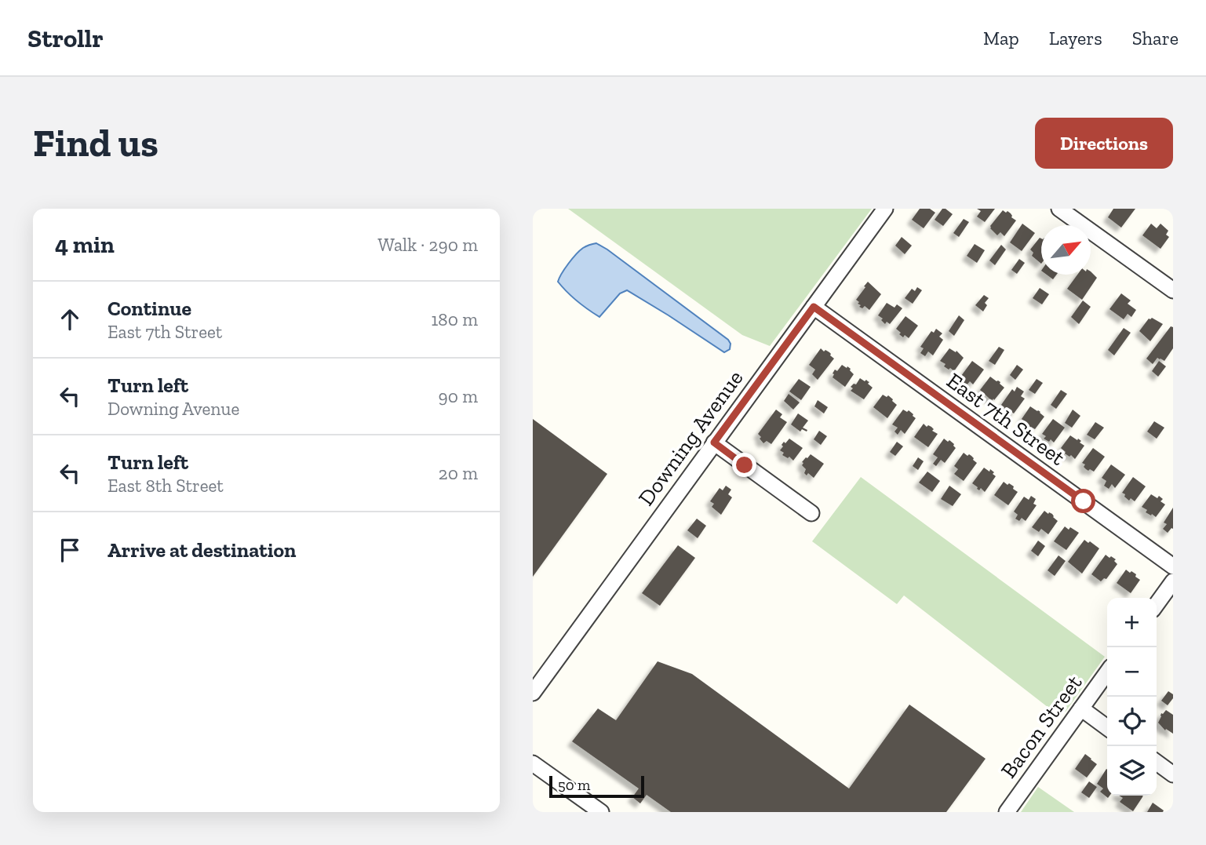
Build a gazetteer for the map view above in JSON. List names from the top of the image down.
{
  "streets": {
    "street": ["East 7th Street", "Downing Avenue", "Bacon Street"]
  },
  "crossings": [
    ["East 7th Street", "Downing Avenue"]
  ],
  "scale_bar": "50 m",
  "north": "top right",
  "page": {
    "header": "Strollr",
    "nav": ["Map", "Layers", "Share"],
    "buttons": "Directions",
    "title": "Find us",
    "heading": ["4 min", "Walk · 290 m"],
    "list": [
      ["Continue", "East 7th Street", "180 m"],
      ["Turn left", "Downing Avenue", "90 m"],
      ["Turn left", "East 8th Street", "20 m"],
      "Arrive at destination"
    ],
    "map_buttons": ["+", "−"],
    "scale": "50 m"
  }
}
